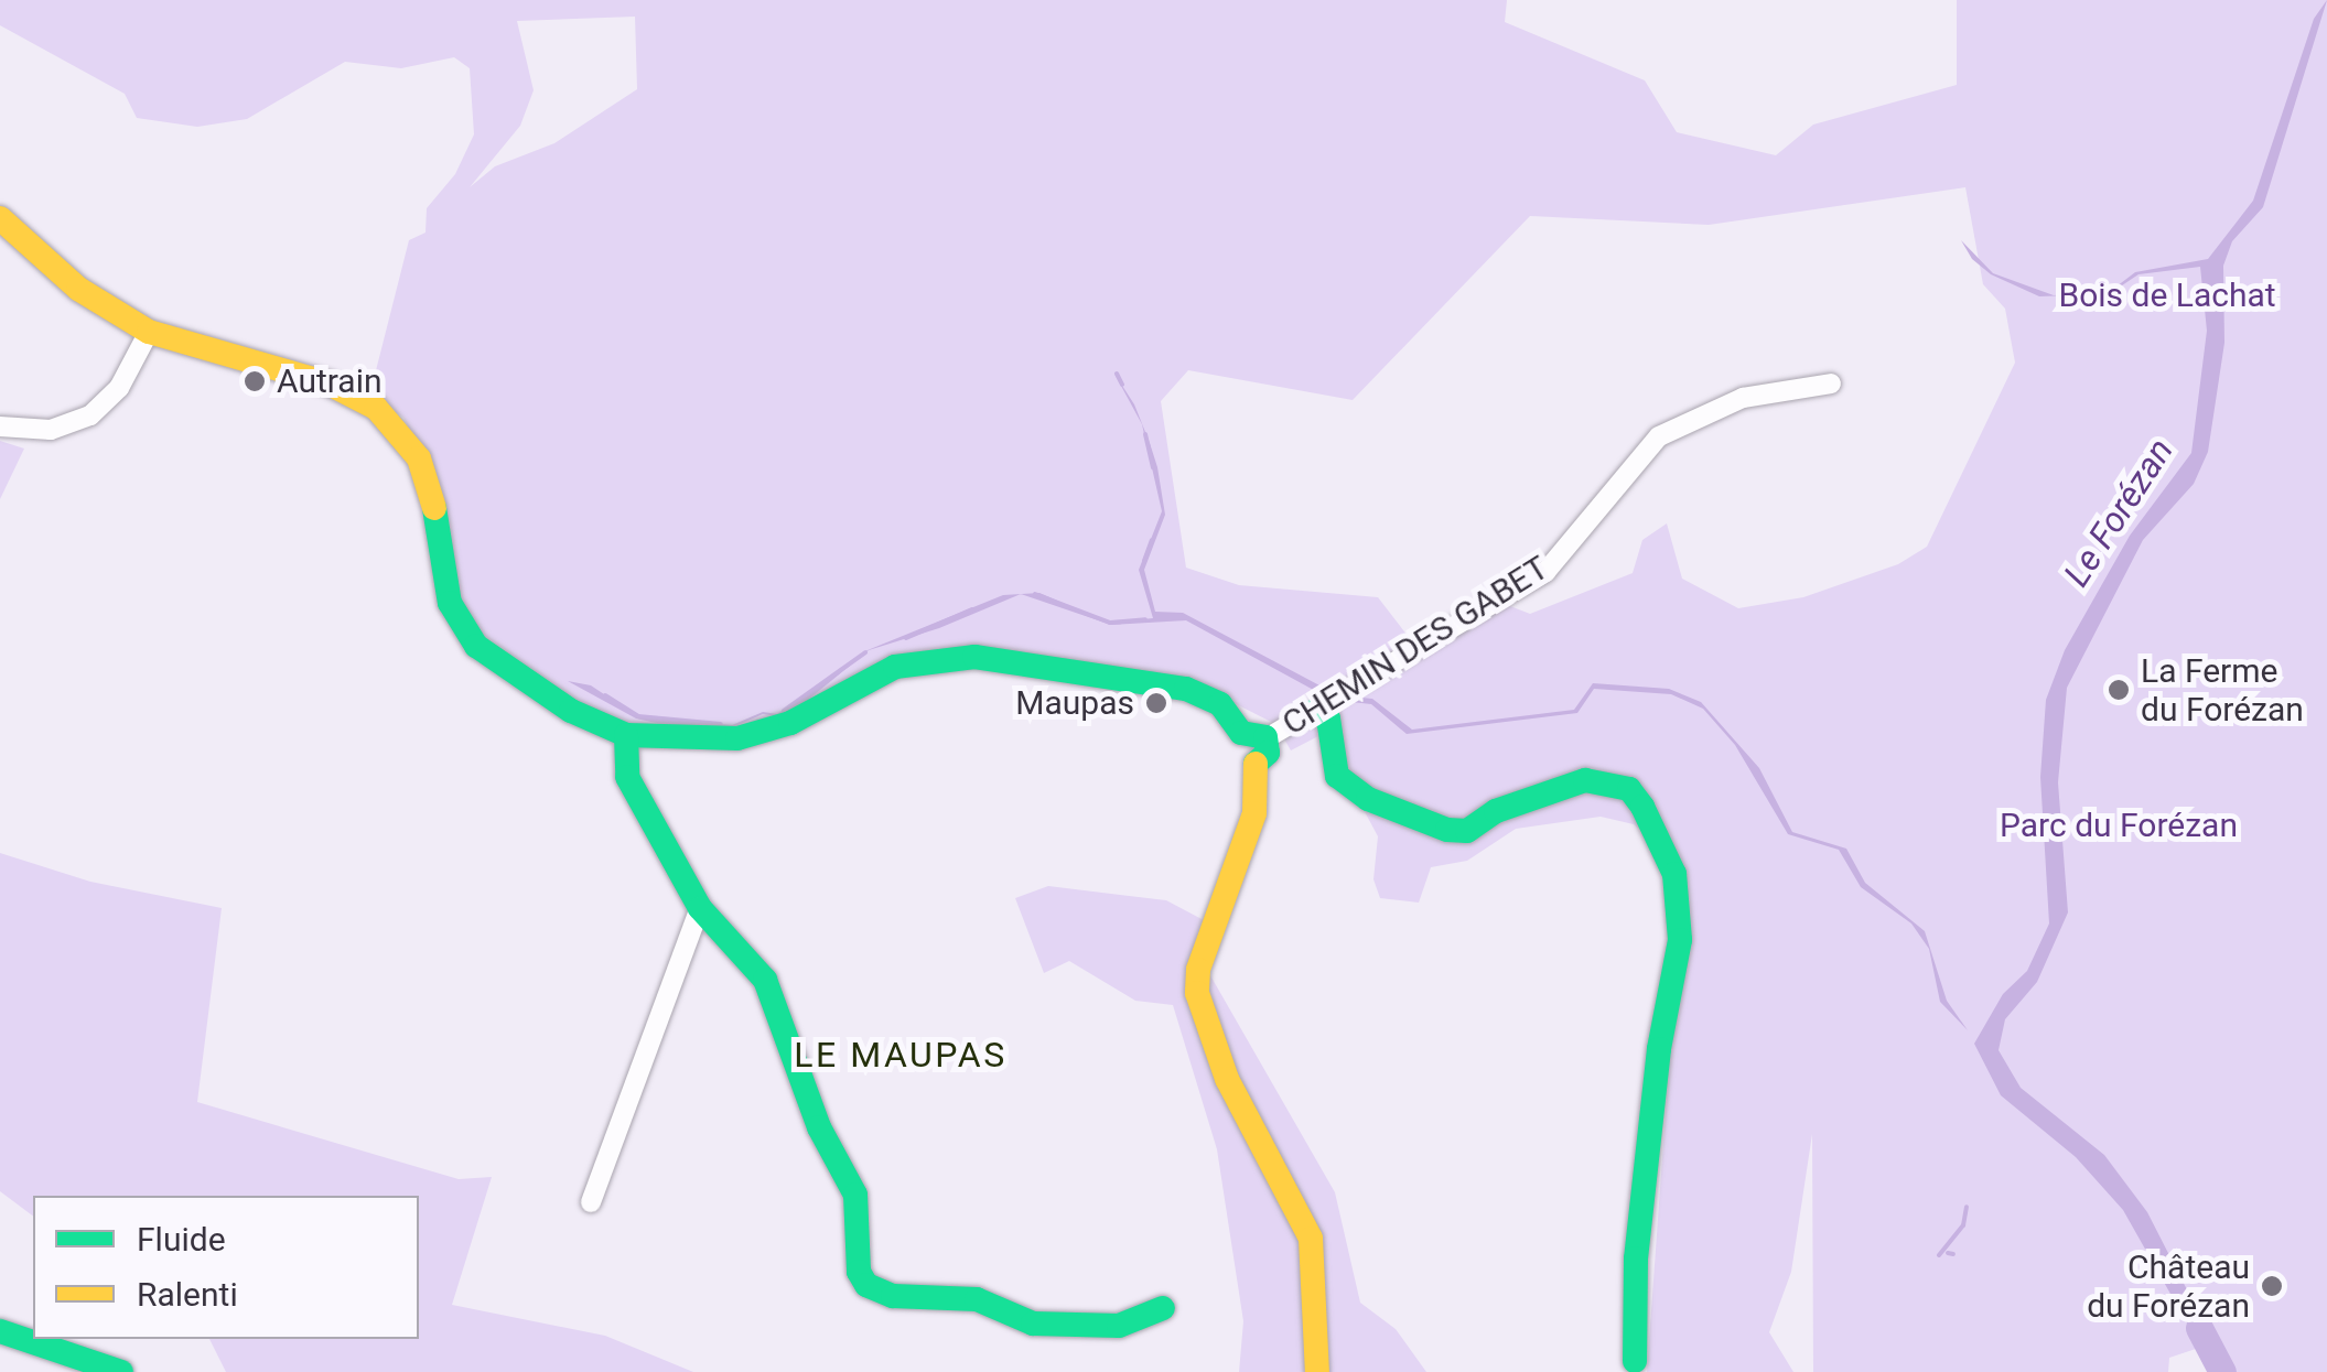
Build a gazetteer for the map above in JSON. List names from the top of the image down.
{
  "streets": {
    "street": ["CHEMIN DES GABET"]
  },
  "districts": ["LE MAUPAS"],
  "water": ["Le Forézan"],
  "parks": ["Bois de Lachat", "Parc du Forézan"],
  "places": [
    "Autrain",
    "La Ferme du Forézan",
    "Maupas",
    "Château du Forézan"
  ],
  "legend": ["Fluide", "Ralenti"]
}
